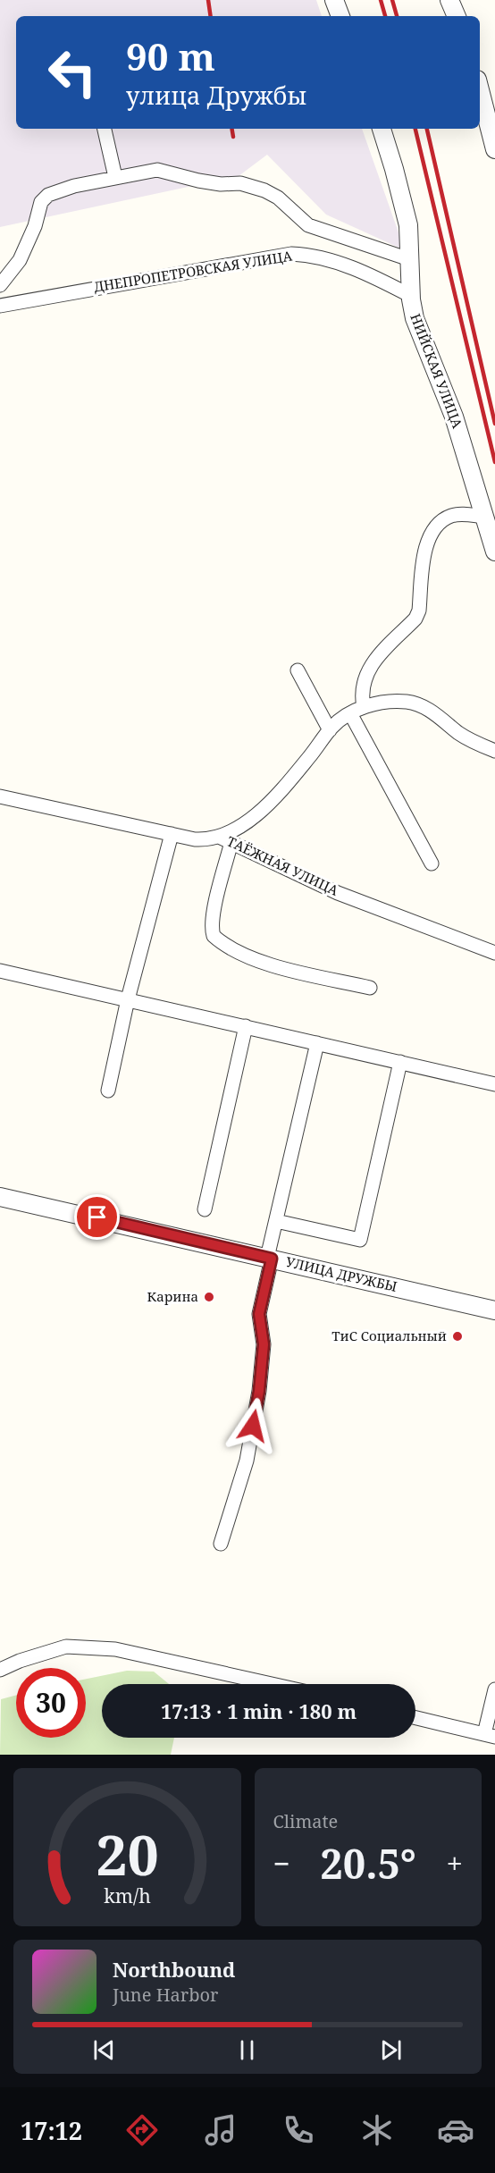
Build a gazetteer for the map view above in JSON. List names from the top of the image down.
{
  "streets": {
    "street": [
      "ДНЕПРОПЕТРОВСКАЯ УЛИЦА",
      "НИЙСКАЯ УЛИЦА",
      "ТАЁЖНАЯ УЛИЦА",
      "УЛИЦА ДРУЖБЫ"
    ]
  },
  "crossings": [
    ["ДНЕПРОПЕТРОВСКАЯ УЛИЦА", "НИЙСКАЯ УЛИЦА"]
  ],
  "places": ["Карина", "ТиС Социальный"],
  "page": {
    "turn": ["90 m", "улица Дружбы"],
    "limit": "30",
    "trip": "17:13 · 1 min · 180 m",
    "tile": "Climate",
    "heat": ["−", "20.5°", "+"],
    "song": ["Northbound", "June Harbor"],
    "tabs": "17:12",
    "gauge": ["20", "km/h"]
  }
}
